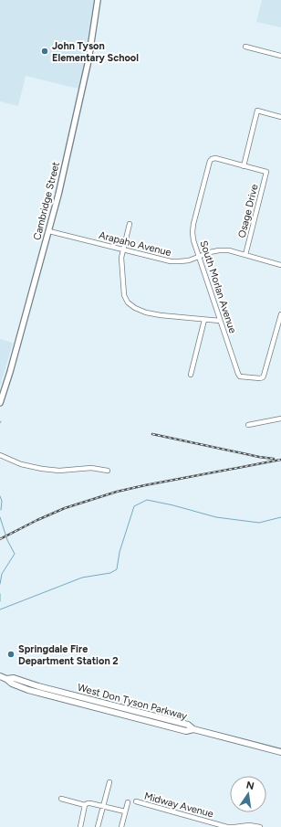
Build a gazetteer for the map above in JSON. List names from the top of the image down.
{
  "streets": {
    "main road": ["West Don Tyson Parkway"],
    "street": [
      "Cambridge Street",
      "Osage Drive",
      "Arapaho Avenue",
      "South Morlan Avenue",
      "Midway Avenue"
    ]
  },
  "crossings": [
    ["Cambridge Street", "Arapaho Avenue"],
    ["Osage Drive", "Arapaho Avenue"],
    ["Osage Drive", "South Morlan Avenue"],
    ["Arapaho Avenue", "South Morlan Avenue"]
  ],
  "places": ["John Tyson Elementary School", "Springdale Fire Department Station 2"],
  "north": "top"
}
